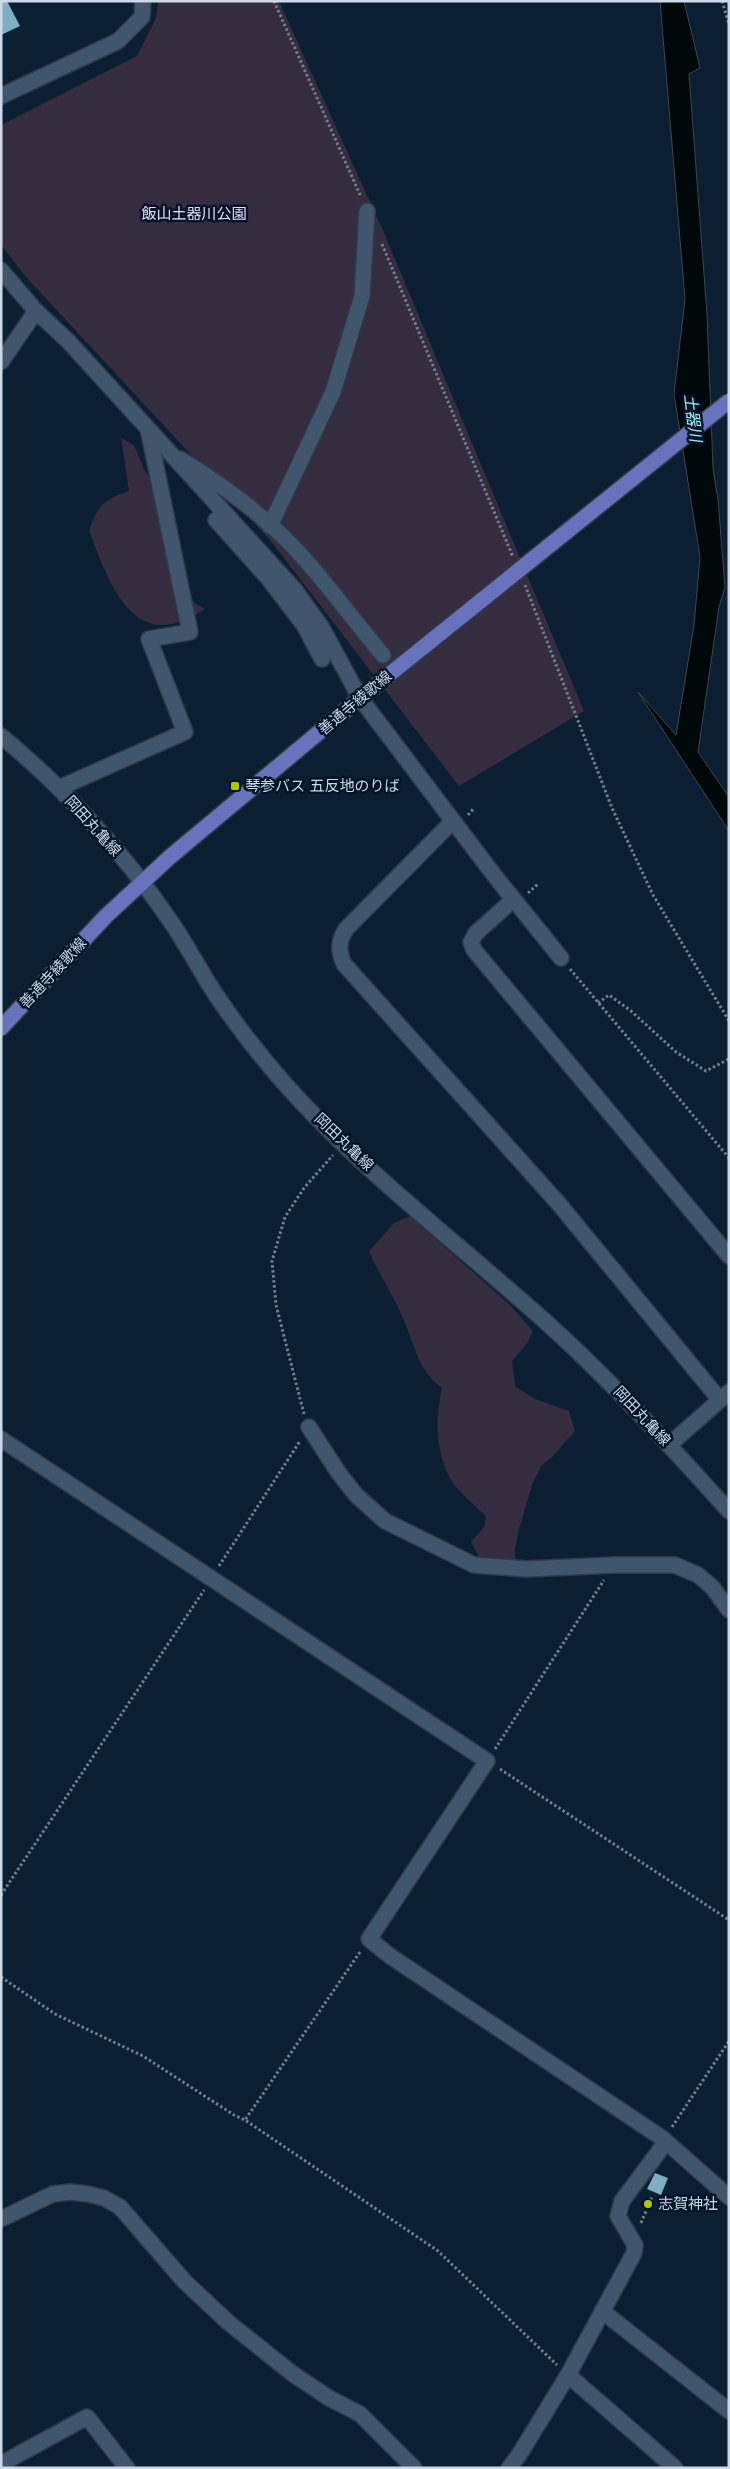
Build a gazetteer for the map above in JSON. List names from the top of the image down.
{
  "streets": {
    "main road": ["善通寺綾歌線"],
    "street": ["岡田丸亀線"]
  },
  "crossings": [
    ["善通寺綾歌線", "岡田丸亀線"]
  ],
  "water": ["土器川"],
  "parks": ["飯山土器川公園"],
  "places": {
    "transit": ["琴参バス 五反地のりば"],
    "other": ["志賀神社"]
  }
}
